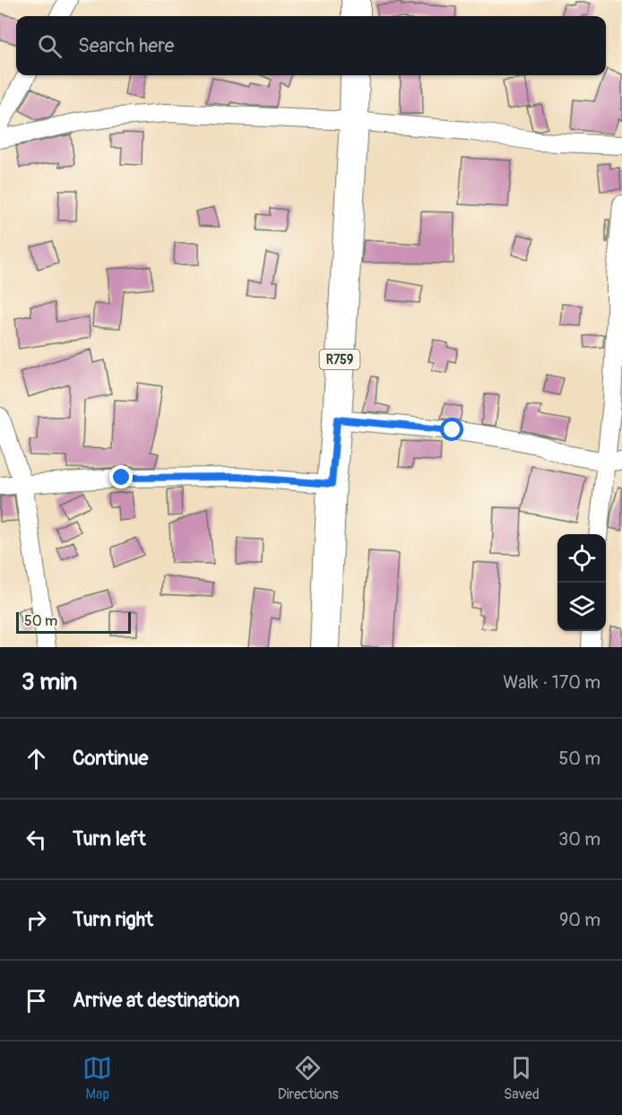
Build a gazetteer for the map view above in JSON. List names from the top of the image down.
{
  "streets": {
    "main road": ["R759"]
  },
  "scale_bar": "50 m",
  "page": {
    "search": "Search here",
    "scale": "50 m",
    "heading": ["3 min", "Walk · 170 m"],
    "list": [
      ["Continue", "50 m"],
      ["Turn left", "30 m"],
      ["Turn right", "90 m"],
      "Arrive at destination"
    ],
    "nav": ["Map", "Directions", "Saved"]
  }
}
